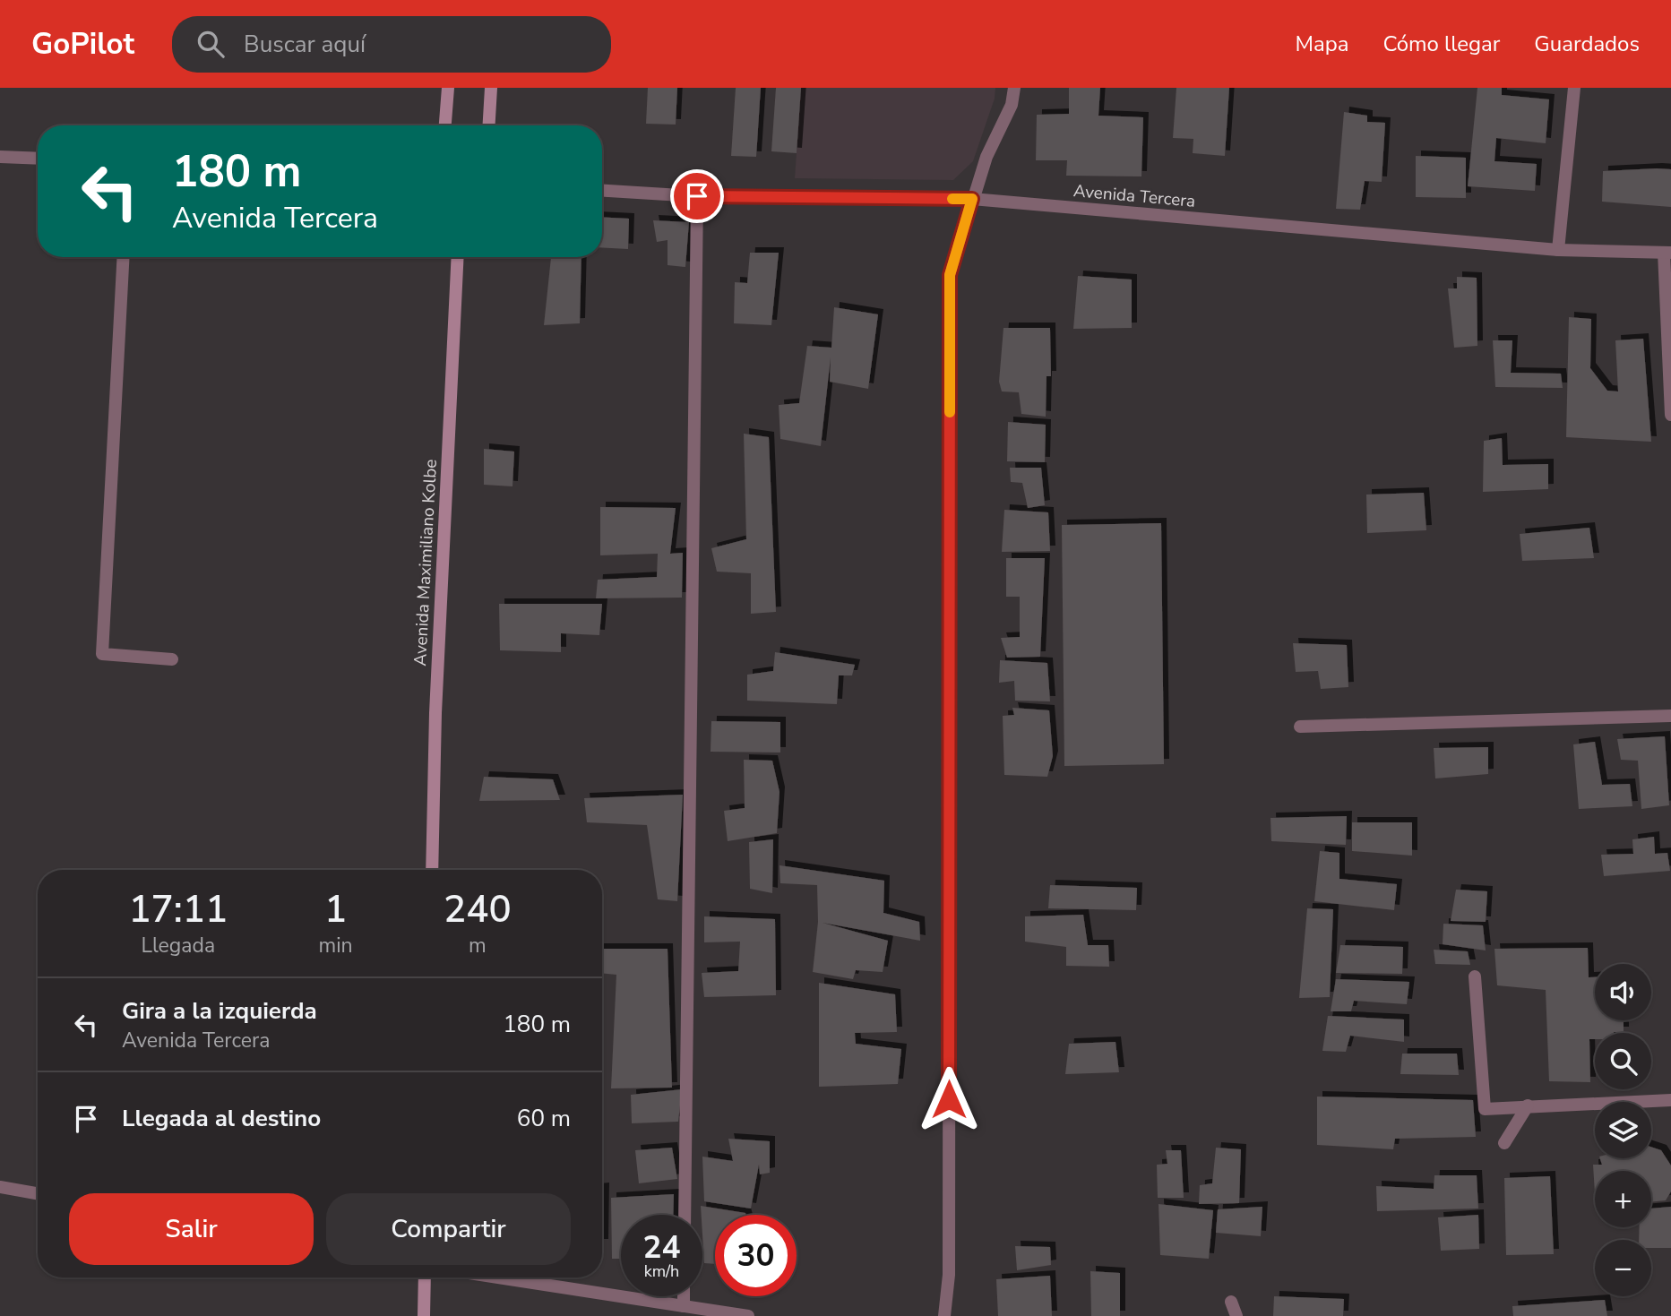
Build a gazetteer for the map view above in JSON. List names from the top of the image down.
{
  "streets": {
    "main road": ["Avenida Maximiliano Kolbe"],
    "street": ["Avenida Tercera"]
  },
  "page": {
    "header": "GoPilot",
    "search": "Buscar aquí",
    "nav": ["Mapa", "Cómo llegar", "Guardados"],
    "turn": ["180 m", "Avenida Tercera"],
    "eta": [
      "17:11",
      "Llegada",
      "1",
      "min",
      "240",
      "m"
    ],
    "map_buttons": ["+", "−"],
    "list": [
      {
        "name": "Gira a la izquierda",
        "note": "Avenida Tercera",
        "value": "180 m"
      },
      {
        "name": "Llegada al destino",
        "value": "60 m"
      }
    ],
    "buttons": ["Salir", "Compartir"],
    "speed": "24 km/h",
    "limit": "30"
  }
}
